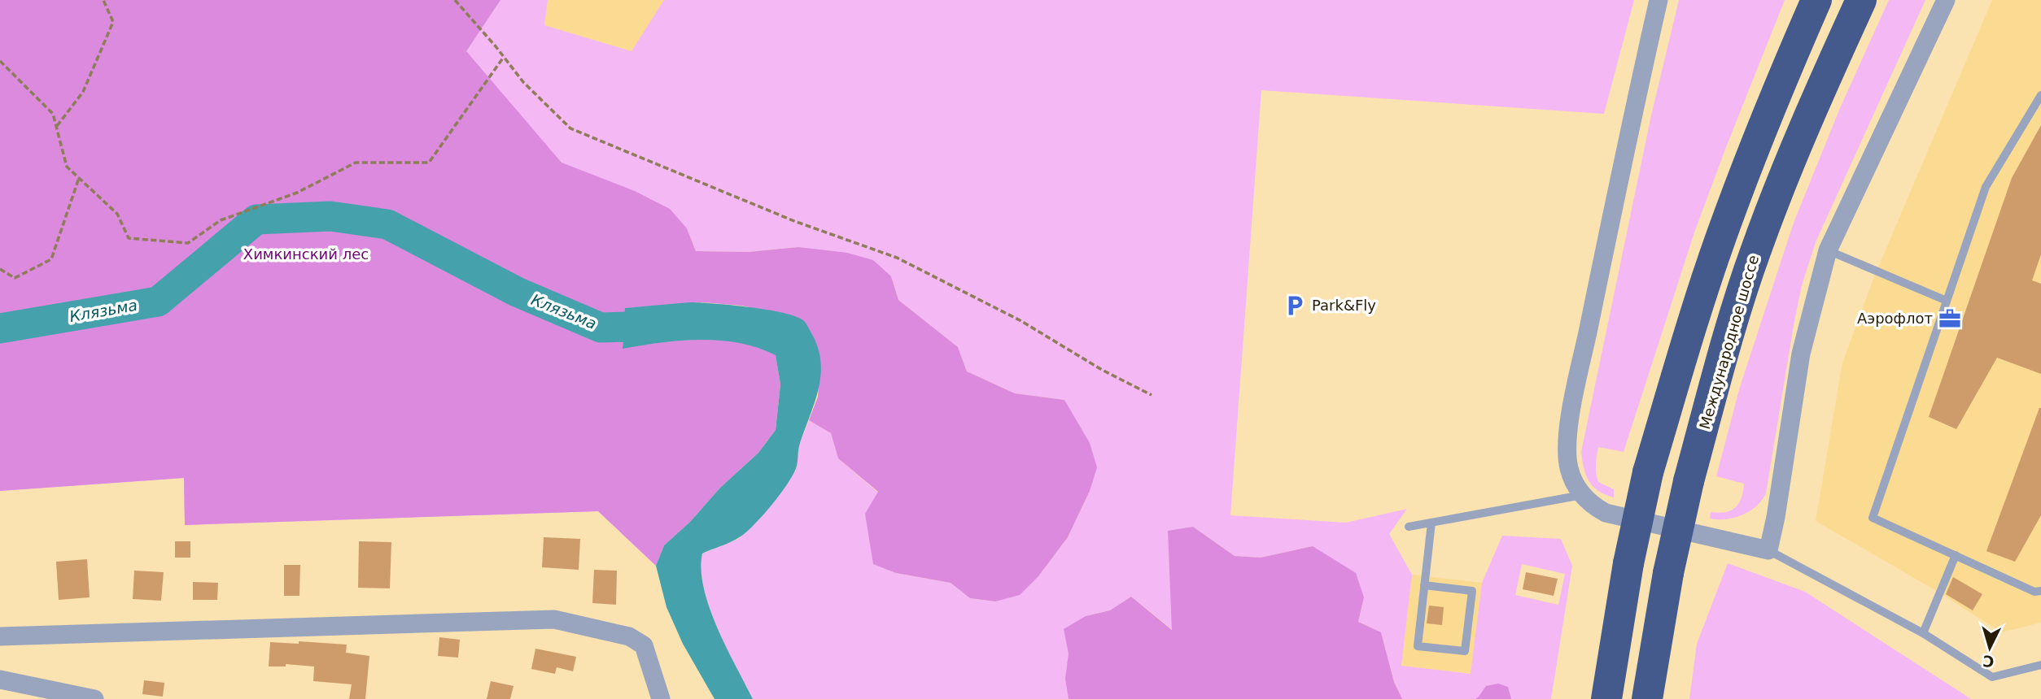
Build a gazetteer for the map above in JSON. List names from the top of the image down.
{
  "streets": {
    "highway": ["Международное шоссе"]
  },
  "water": ["Клязьма"],
  "parks": ["Химкинский лес"],
  "places": {
    "parking": ["Park&Fly"],
    "office": ["Аэрофлот"]
  },
  "north": "bottom"
}
